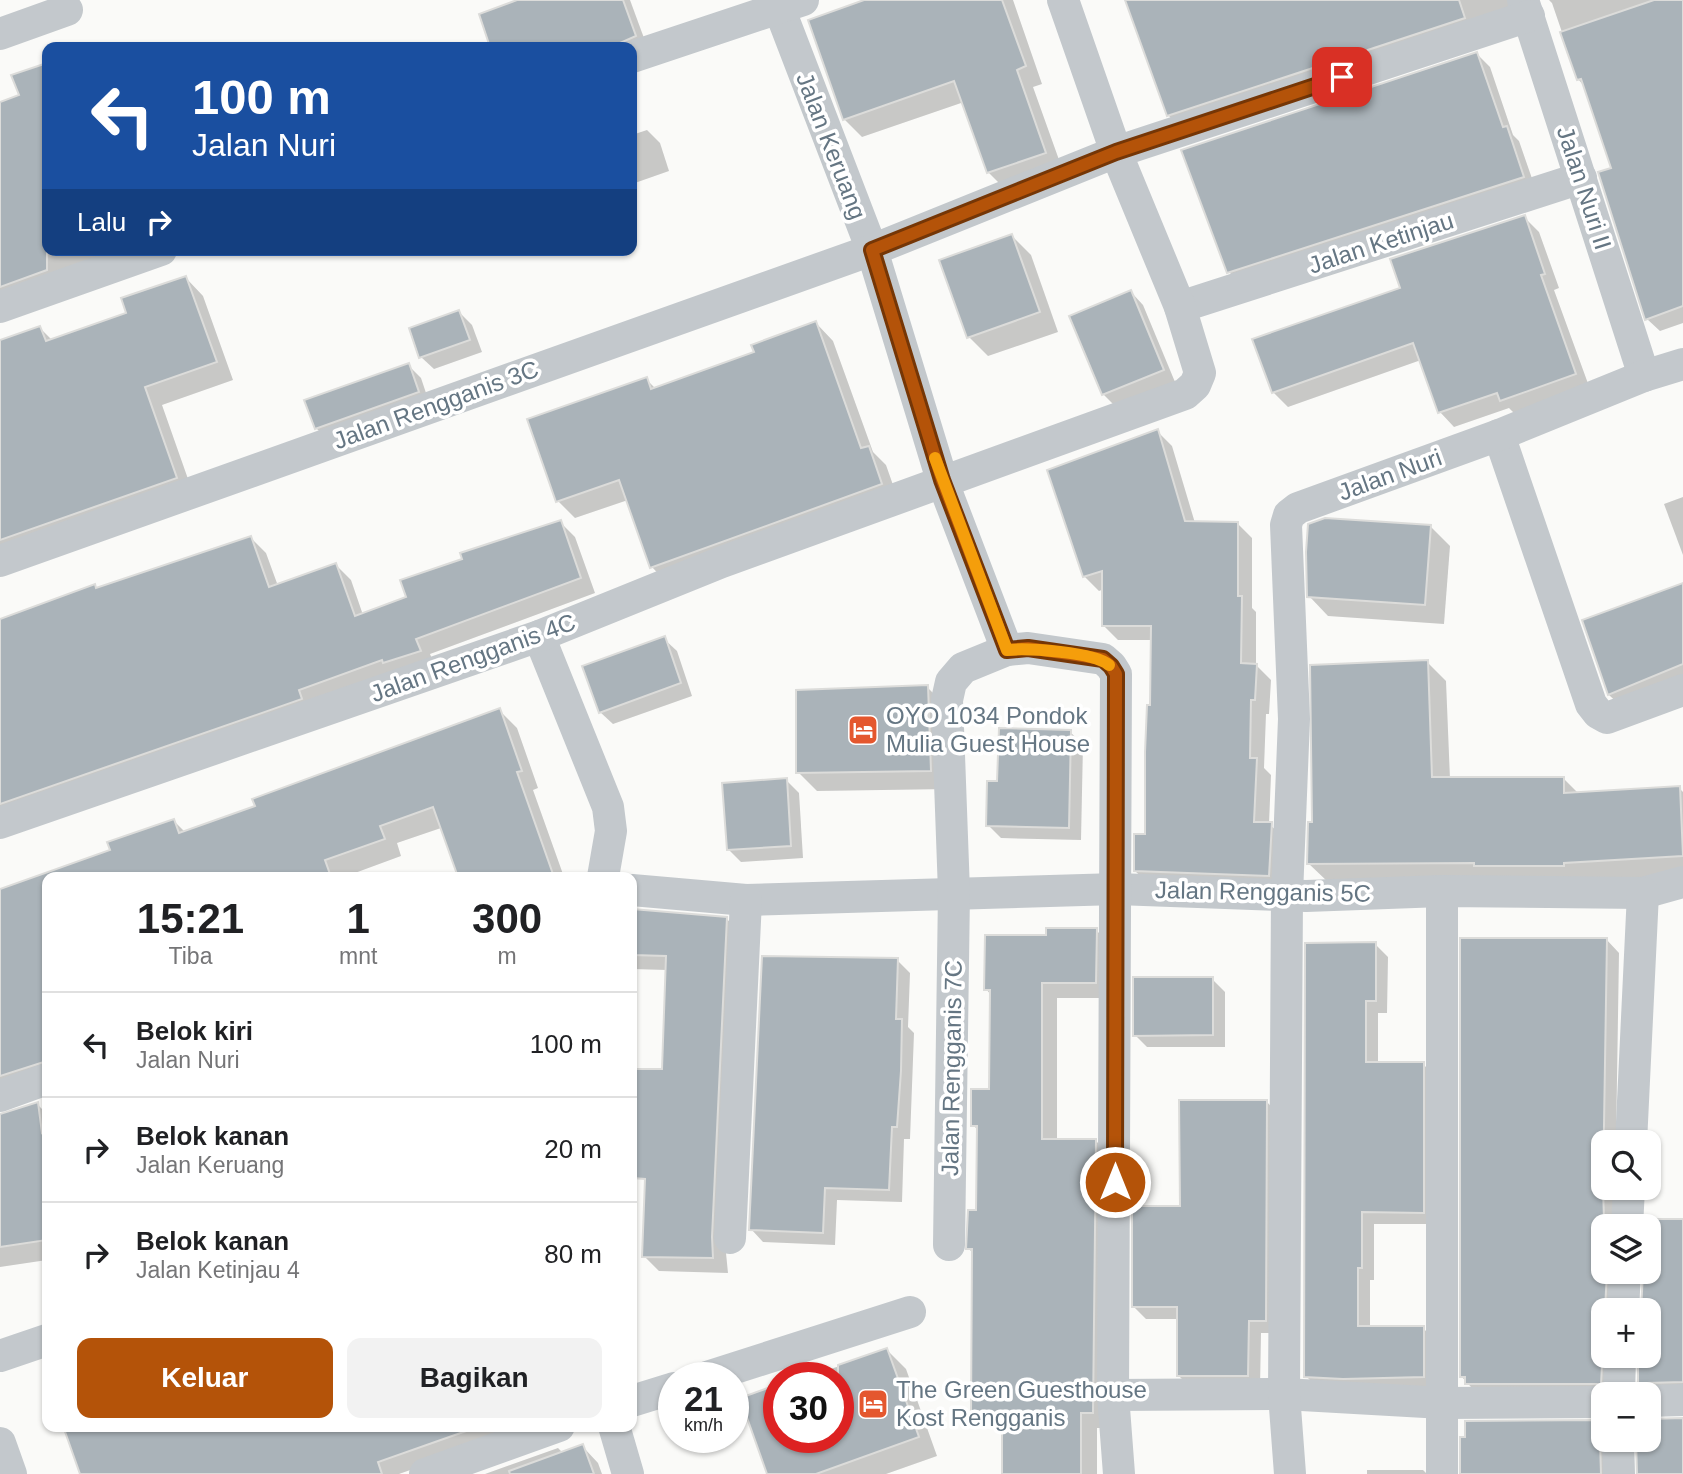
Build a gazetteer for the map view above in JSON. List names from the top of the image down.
{
  "streets": {
    "street": [
      "Jalan Keruang",
      "Jalan Nuri II",
      "Jalan Ketinjau",
      "Jalan Rengganis 3C",
      "Jalan Nuri",
      "Jalan Rengganis 4C",
      "Jalan Rengganis 5C",
      "Jalan Rengganis 7C"
    ]
  },
  "crossings": [
    ["Jalan Keruang", "Jalan Rengganis 3C"],
    ["Jalan Keruang", "Jalan Rengganis 4C"],
    ["Jalan Nuri II", "Jalan Ketinjau"],
    ["Jalan Nuri II", "Jalan Rengganis 3C"],
    ["Jalan Nuri II", "Jalan Nuri"],
    ["Jalan Ketinjau", "Jalan Rengganis 4C"],
    ["Jalan Nuri", "Jalan Rengganis 5C"],
    ["Jalan Rengganis 5C", "Jalan Rengganis 7C"]
  ],
  "places": {
    "hotel": ["OYO 1034 Pondok Mulia Guest House", "The Green Guesthouse Kost Rengganis"]
  },
  "page": {
    "turn": ["100 m", "Jalan Nuri"],
    "then": "Lalu",
    "eta": [
      "15:21",
      "Tiba",
      "1",
      "mnt",
      "300",
      "m"
    ],
    "list": [
      {
        "name": "Belok kiri",
        "note": "Jalan Nuri",
        "value": "100 m"
      },
      {
        "name": "Belok kanan",
        "note": "Jalan Keruang",
        "value": "20 m"
      },
      {
        "name": "Belok kanan",
        "note": "Jalan Ketinjau 4",
        "value": "80 m"
      }
    ],
    "map_buttons": ["+", "−"],
    "buttons": ["Keluar", "Bagikan"],
    "speed": "21 km/h",
    "limit": "30"
  }
}
